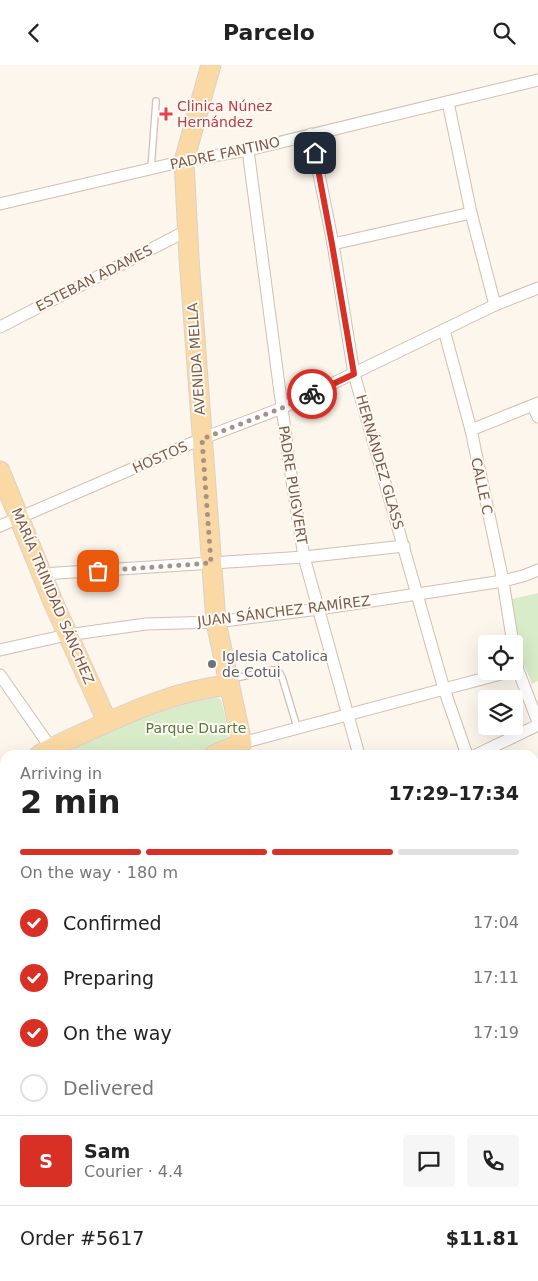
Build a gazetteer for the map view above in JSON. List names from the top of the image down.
{
  "streets": {
    "main road": ["AVENIDA MELLA", "MARÍA TRINIDAD SÁNCHEZ"],
    "street": [
      "PADRE FANTINO",
      "ESTEBAN ADAMES",
      "HOSTOS",
      "HERNÁNDEZ GLASS",
      "PADRE PUIGVERT",
      "CALLE C",
      "JUAN SÁNCHEZ RAMÍREZ"
    ]
  },
  "crossings": [
    ["PADRE FANTINO", "AVENIDA MELLA"],
    ["PADRE FANTINO", "HERNÁNDEZ GLASS"],
    ["PADRE FANTINO", "PADRE PUIGVERT"],
    ["ESTEBAN ADAMES", "AVENIDA MELLA"],
    ["AVENIDA MELLA", "HOSTOS"],
    ["AVENIDA MELLA", "JUAN SÁNCHEZ RAMÍREZ"],
    ["HOSTOS", "HERNÁNDEZ GLASS"],
    ["HOSTOS", "PADRE PUIGVERT"],
    ["HOSTOS", "CALLE C"],
    ["HOSTOS", "MARÍA TRINIDAD SÁNCHEZ"],
    ["HERNÁNDEZ GLASS", "JUAN SÁNCHEZ RAMÍREZ"],
    ["PADRE PUIGVERT", "JUAN SÁNCHEZ RAMÍREZ"],
    ["CALLE C", "JUAN SÁNCHEZ RAMÍREZ"],
    ["MARÍA TRINIDAD SÁNCHEZ", "JUAN SÁNCHEZ RAMÍREZ"]
  ],
  "parks": ["Parque Duarte"],
  "places": {
    "health": ["Clinica Núnez Hernández"],
    "other": ["Iglesia Catolica de Cotui"]
  },
  "page": {
    "header": "Parcelo",
    "heading": ["2 min", "Arriving in", "17:29–17:34"],
    "panel": [
      "Sam",
      "Courier · 4.4",
      "Order #5617",
      "$11.81"
    ],
    "bar": "On the way · 180 m",
    "list": [
      ["Confirmed", "17:04"],
      ["Preparing", "17:11"],
      ["On the way", "17:19"],
      "Delivered"
    ],
    "round": "S"
  }
}
